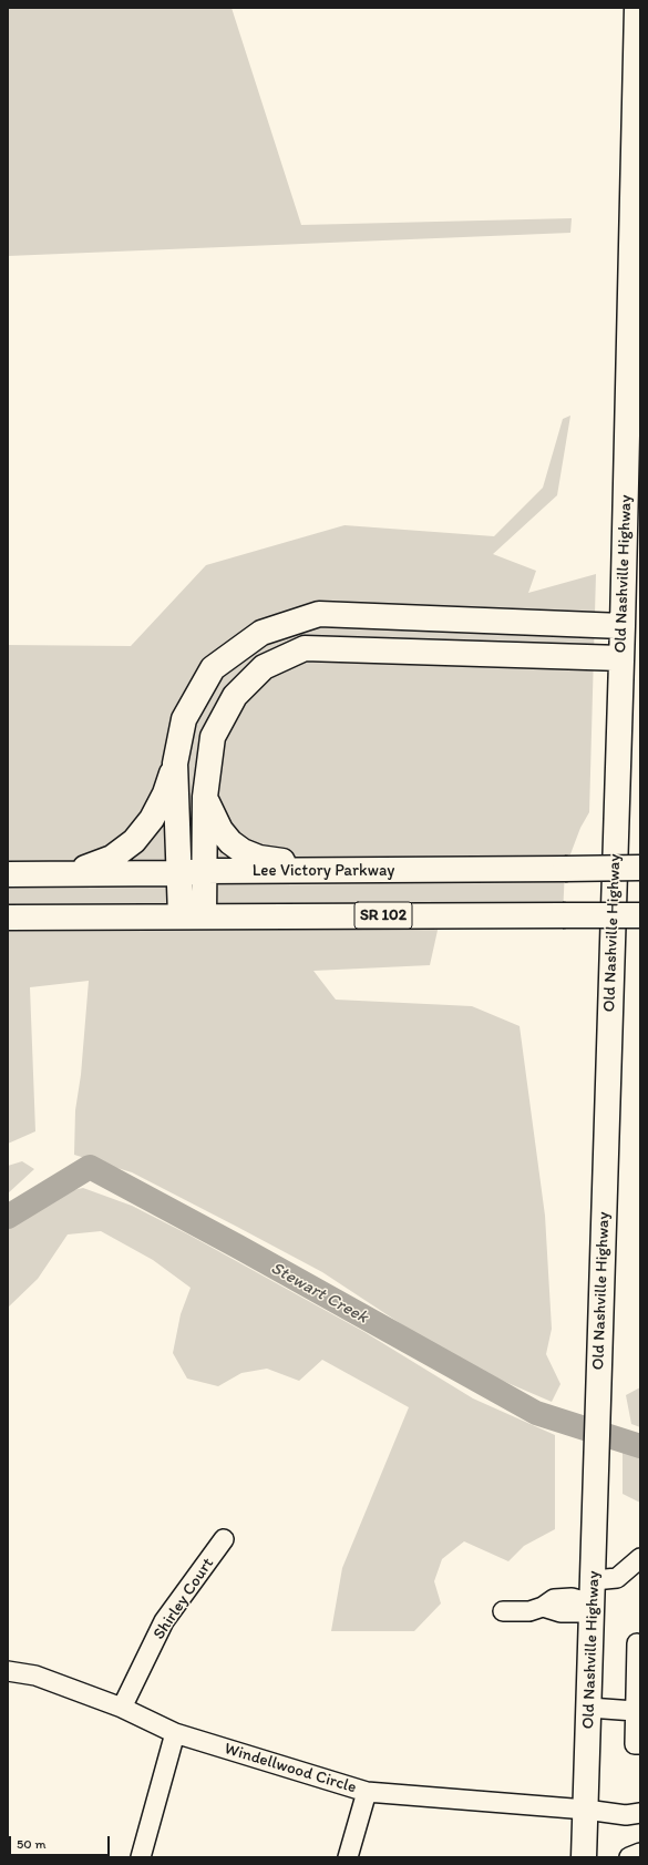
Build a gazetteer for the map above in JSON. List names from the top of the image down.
{
  "streets": {
    "main road": ["Old Nashville Highway", "Lee Victory Parkway", "SR 102"],
    "street": ["Shirley Court", "Windellwood Circle"]
  },
  "crossings": [
    ["Old Nashville Highway", "Windellwood Circle"],
    ["Shirley Court", "Windellwood Circle"]
  ],
  "water": ["Stewart Creek"],
  "scale_bar": "50 m"
}
